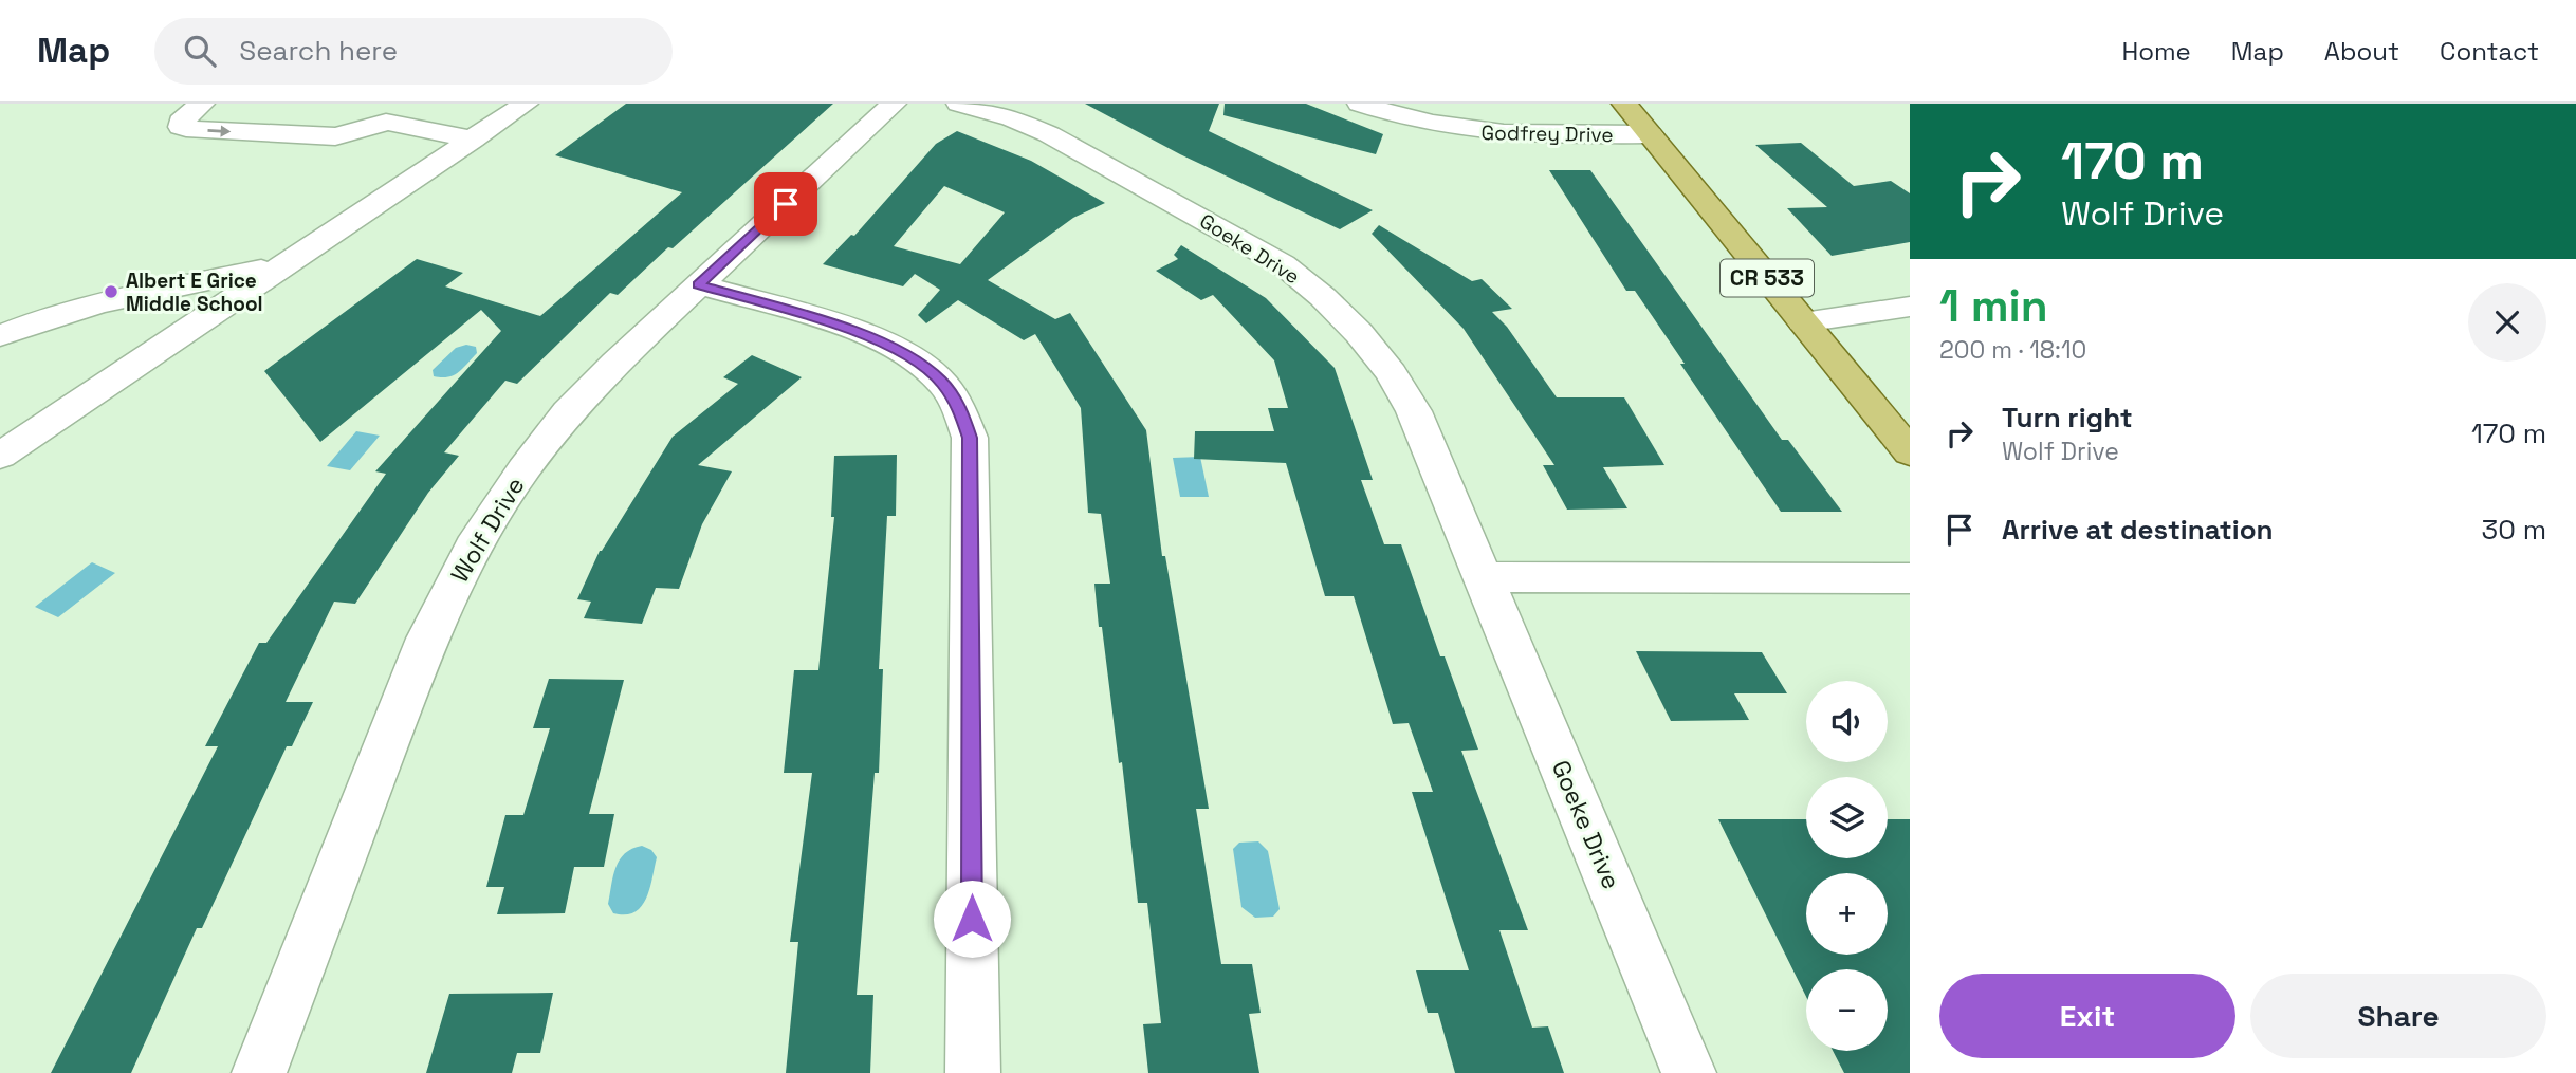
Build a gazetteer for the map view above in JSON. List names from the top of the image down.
{
  "streets": {
    "main road": ["CR 533"],
    "street": ["Godfrey Drive", "Goeke Drive", "Wolf Drive"]
  },
  "crossings": [
    ["Godfrey Drive", "CR 533"]
  ],
  "places": ["Albert E Grice Middle School"],
  "page": {
    "header": "Map",
    "search": "Search here",
    "nav": [
      "Home",
      "Map",
      "About",
      "Contact"
    ],
    "turn": ["170 m", "Wolf Drive"],
    "heading": ["1 min", "200 m · 18:10"],
    "list": [
      {
        "name": "Turn right",
        "note": "Wolf Drive",
        "value": "170 m"
      },
      {
        "name": "Arrive at destination",
        "value": "30 m"
      }
    ],
    "map_buttons": ["+", "−"],
    "buttons": ["Exit", "Share"]
  }
}
